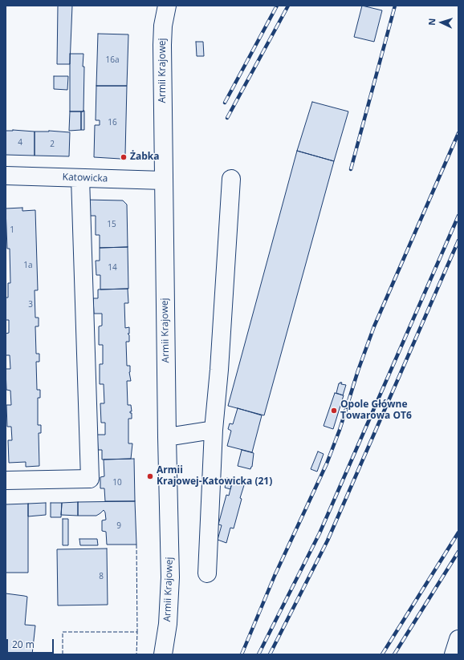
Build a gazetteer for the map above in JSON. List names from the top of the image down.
{
  "streets": {
    "street": ["Armii Krajowej", "Katowicka"]
  },
  "crossings": [
    ["Armii Krajowej", "Katowicka"]
  ],
  "places": ["Żabka", "Opole Główne Towarowa OT6", "Armii Krajowej-Katowicka (21)"],
  "house_numbers": [
    "16a",
    "16",
    "4",
    "2",
    "15",
    "1",
    "1a",
    "14",
    "3",
    "10",
    "9",
    "8"
  ],
  "scale_bar": "20 m",
  "north": "left"
}
